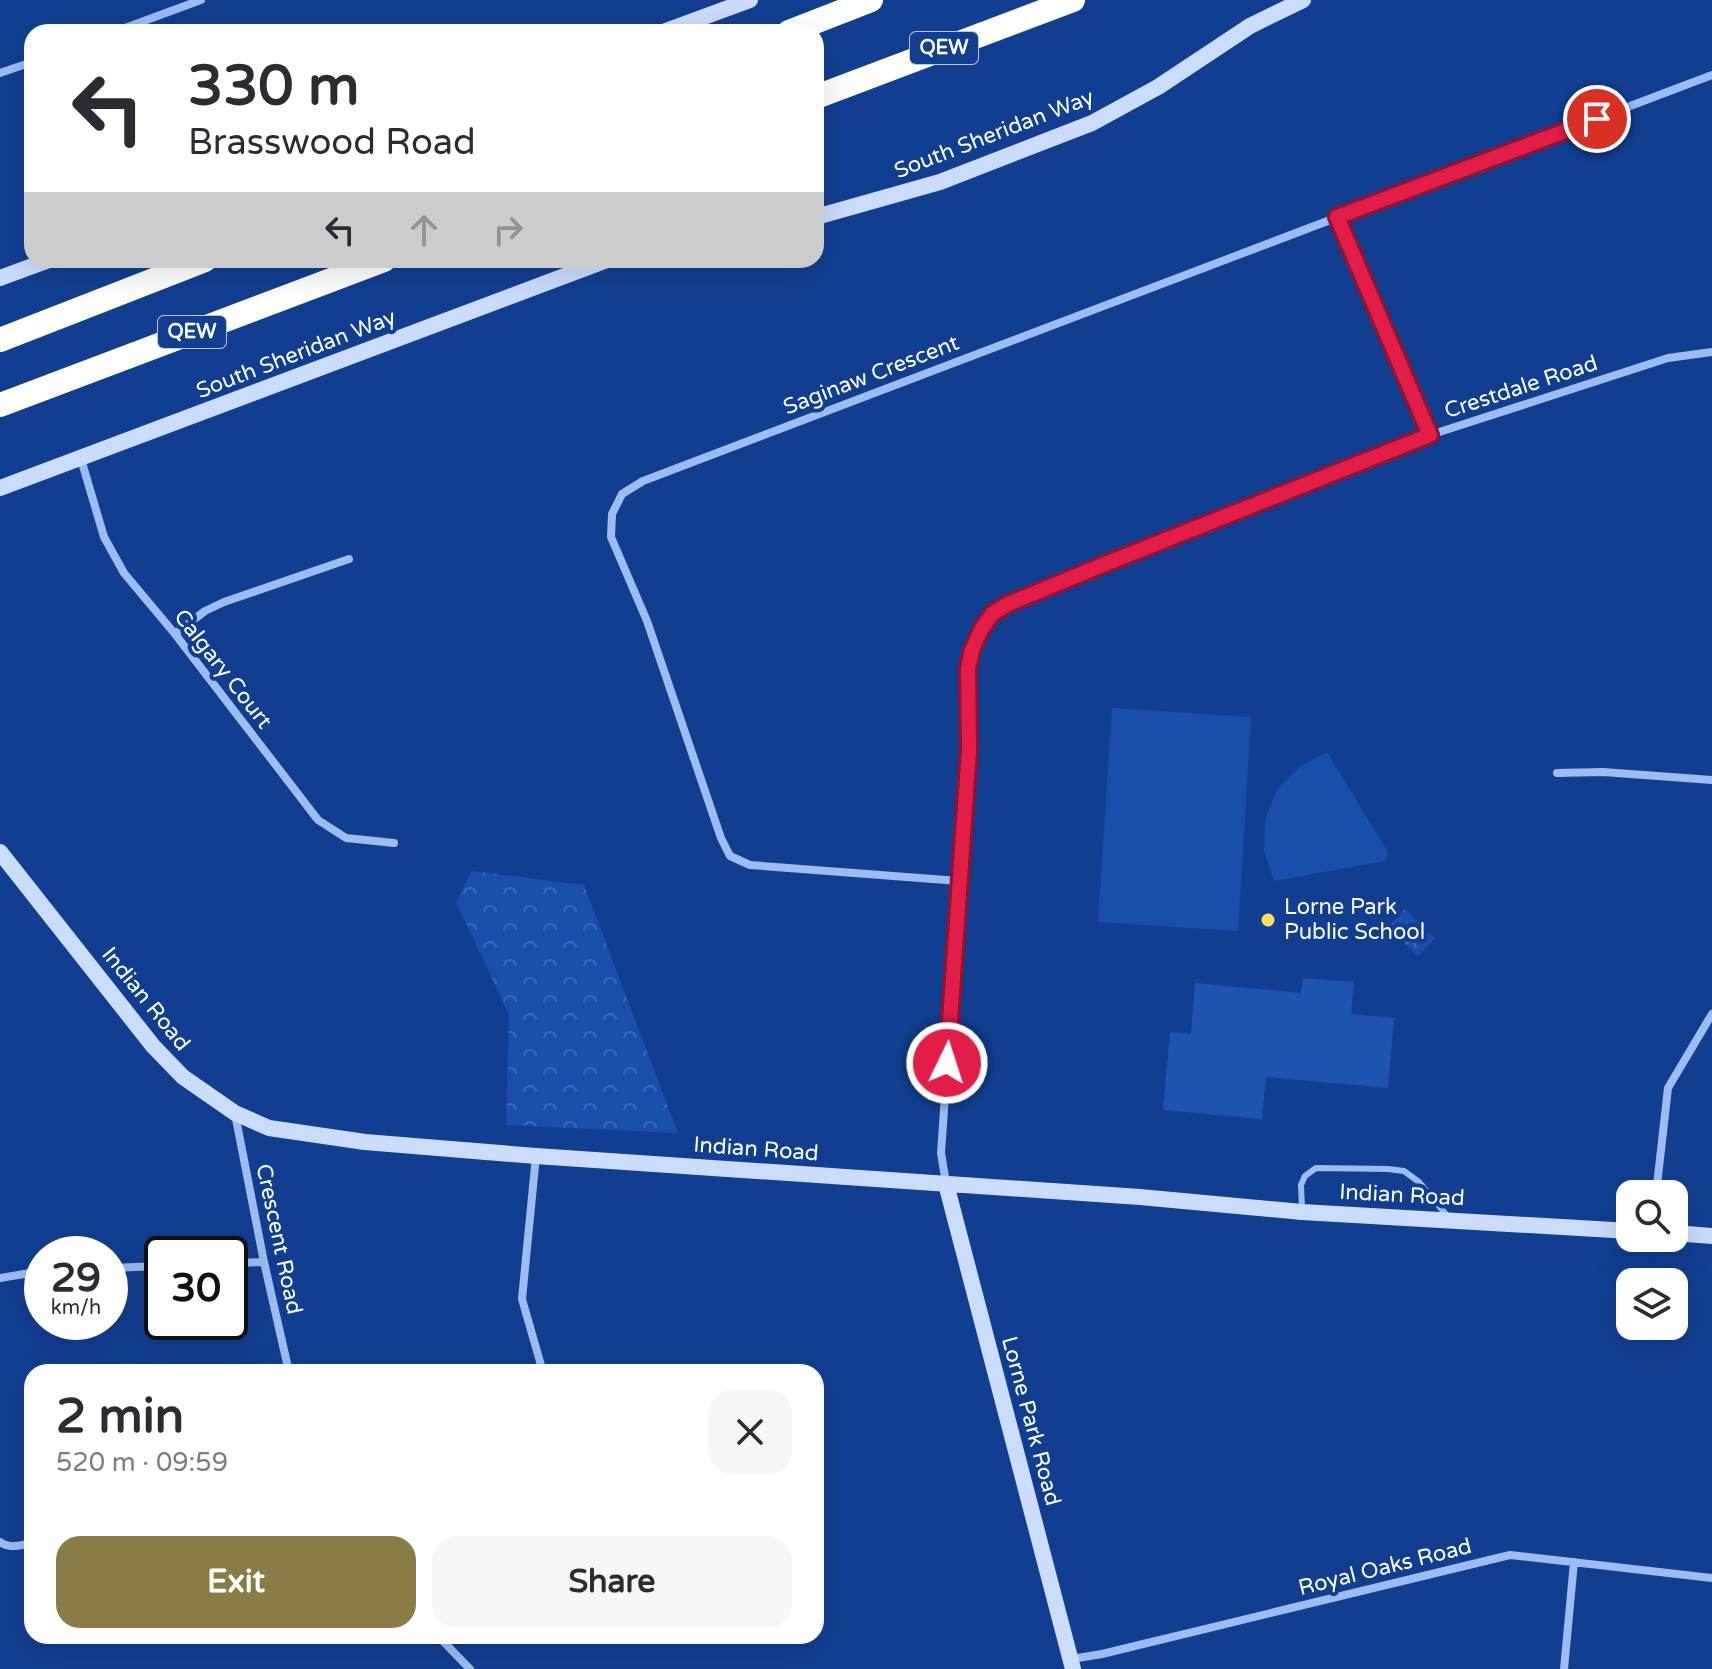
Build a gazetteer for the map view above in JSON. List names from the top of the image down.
{
  "streets": {
    "highway": ["QEW"],
    "street": [
      "South Sheridan Way",
      "Saginaw Crescent",
      "Crestdale Road",
      "Calgary Court",
      "Indian Road",
      "Crescent Road",
      "Lorne Park Road",
      "Royal Oaks Road"
    ]
  },
  "crossings": [
    ["South Sheridan Way", "Calgary Court"],
    ["Saginaw Crescent", "Crestdale Road"],
    ["Crestdale Road", "Indian Road"],
    ["Crestdale Road", "Lorne Park Road"],
    ["Indian Road", "Crescent Road"],
    ["Indian Road", "Lorne Park Road"],
    ["Lorne Park Road", "Royal Oaks Road"]
  ],
  "places": ["Lorne Park Public School"],
  "page": {
    "turn": ["330 m", "Brasswood Road"],
    "speed": "29 km/h",
    "limit": "30",
    "heading": ["2 min", "520 m · 09:59"],
    "buttons": ["Exit", "Share"]
  }
}
